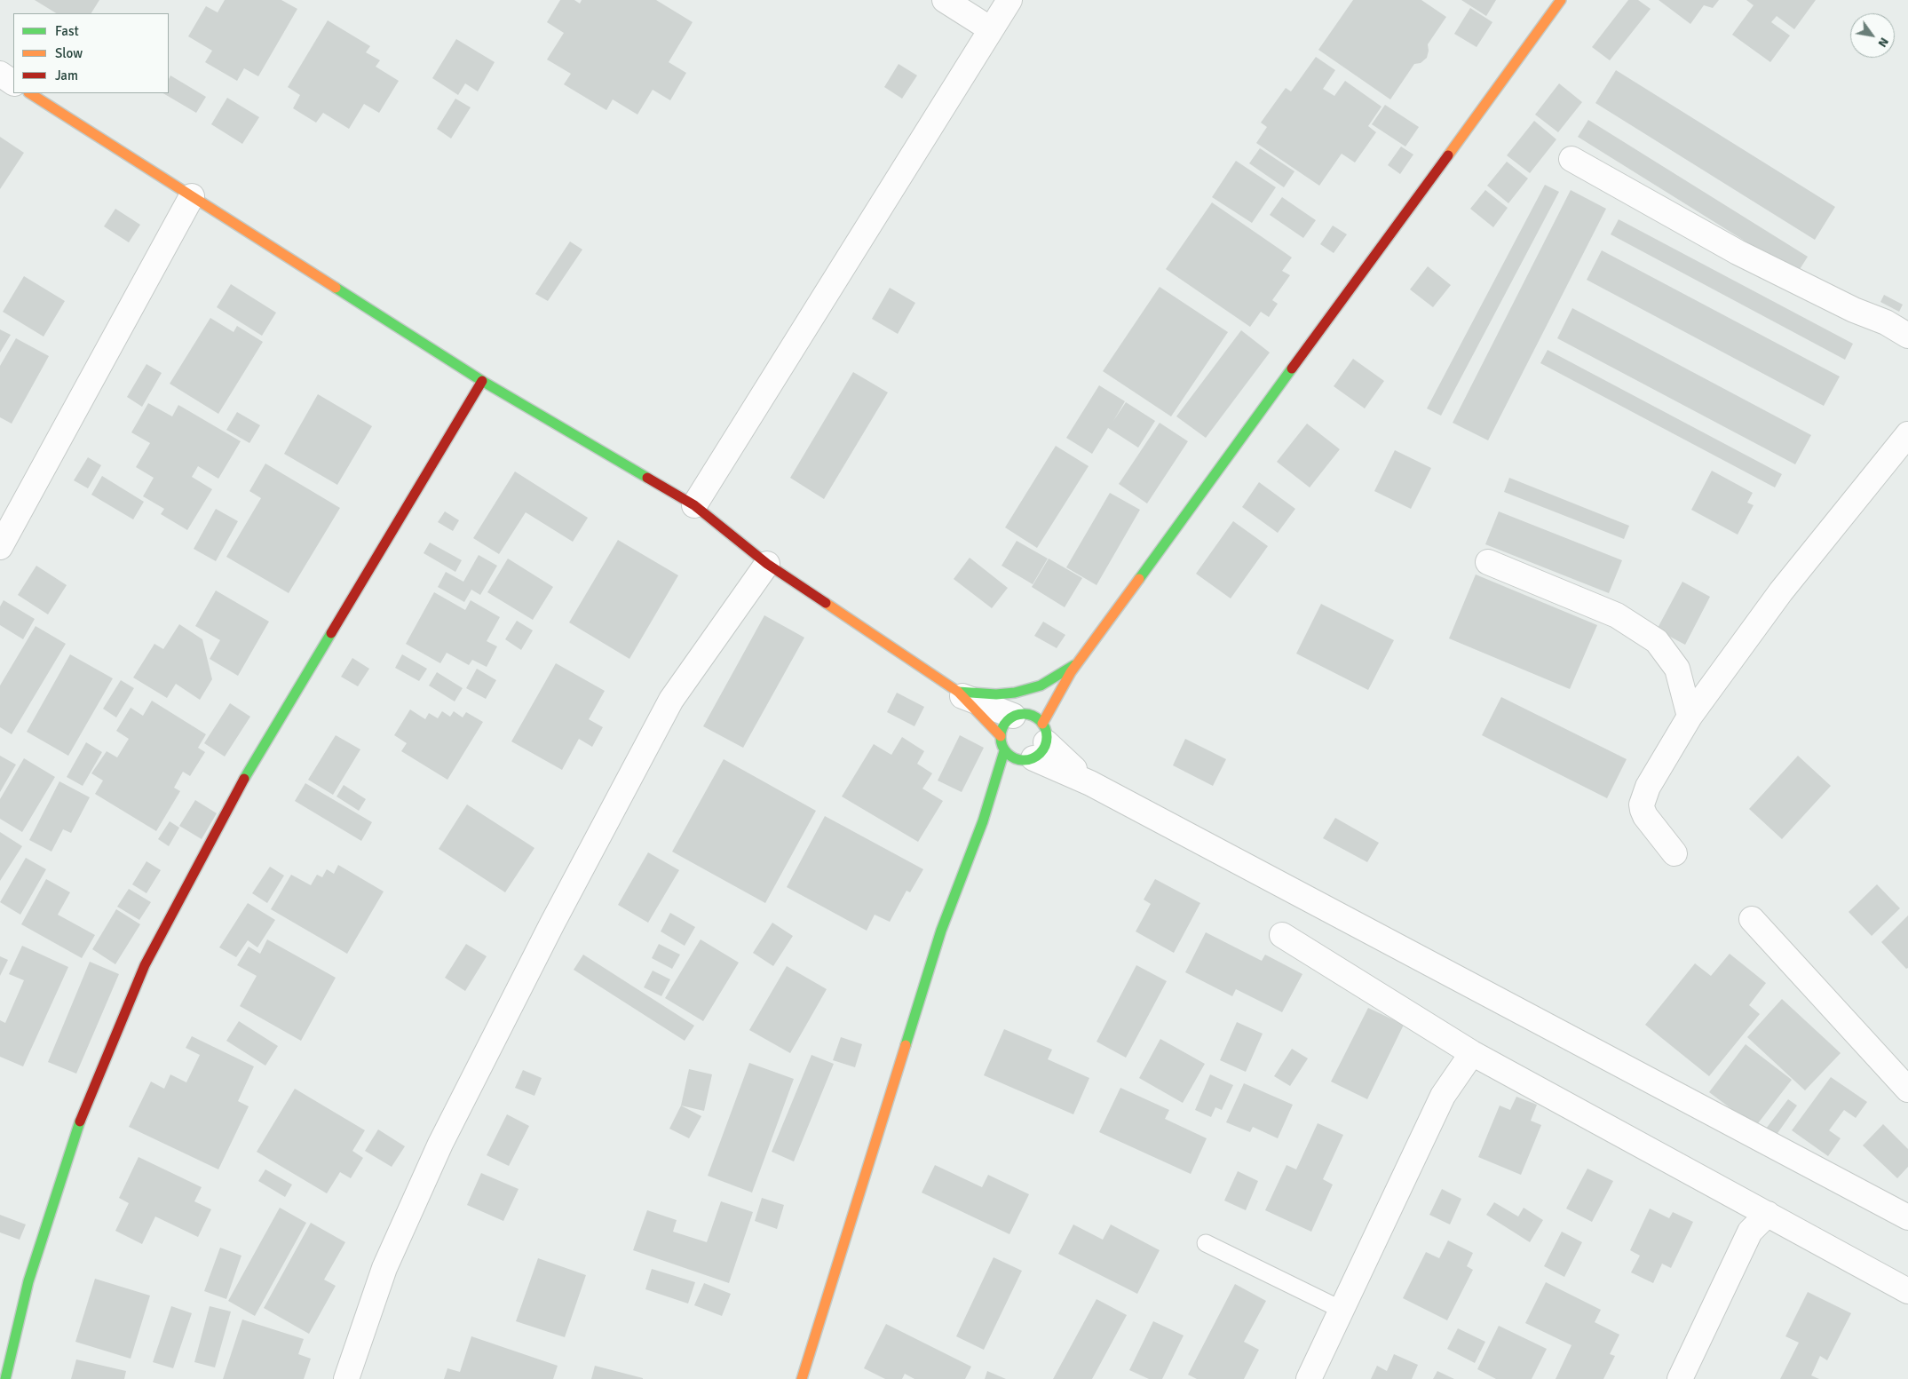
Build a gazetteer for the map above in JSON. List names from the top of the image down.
{
  "legend": ["Fast", "Slow", "Jam"],
  "north": "bottom right"
}
